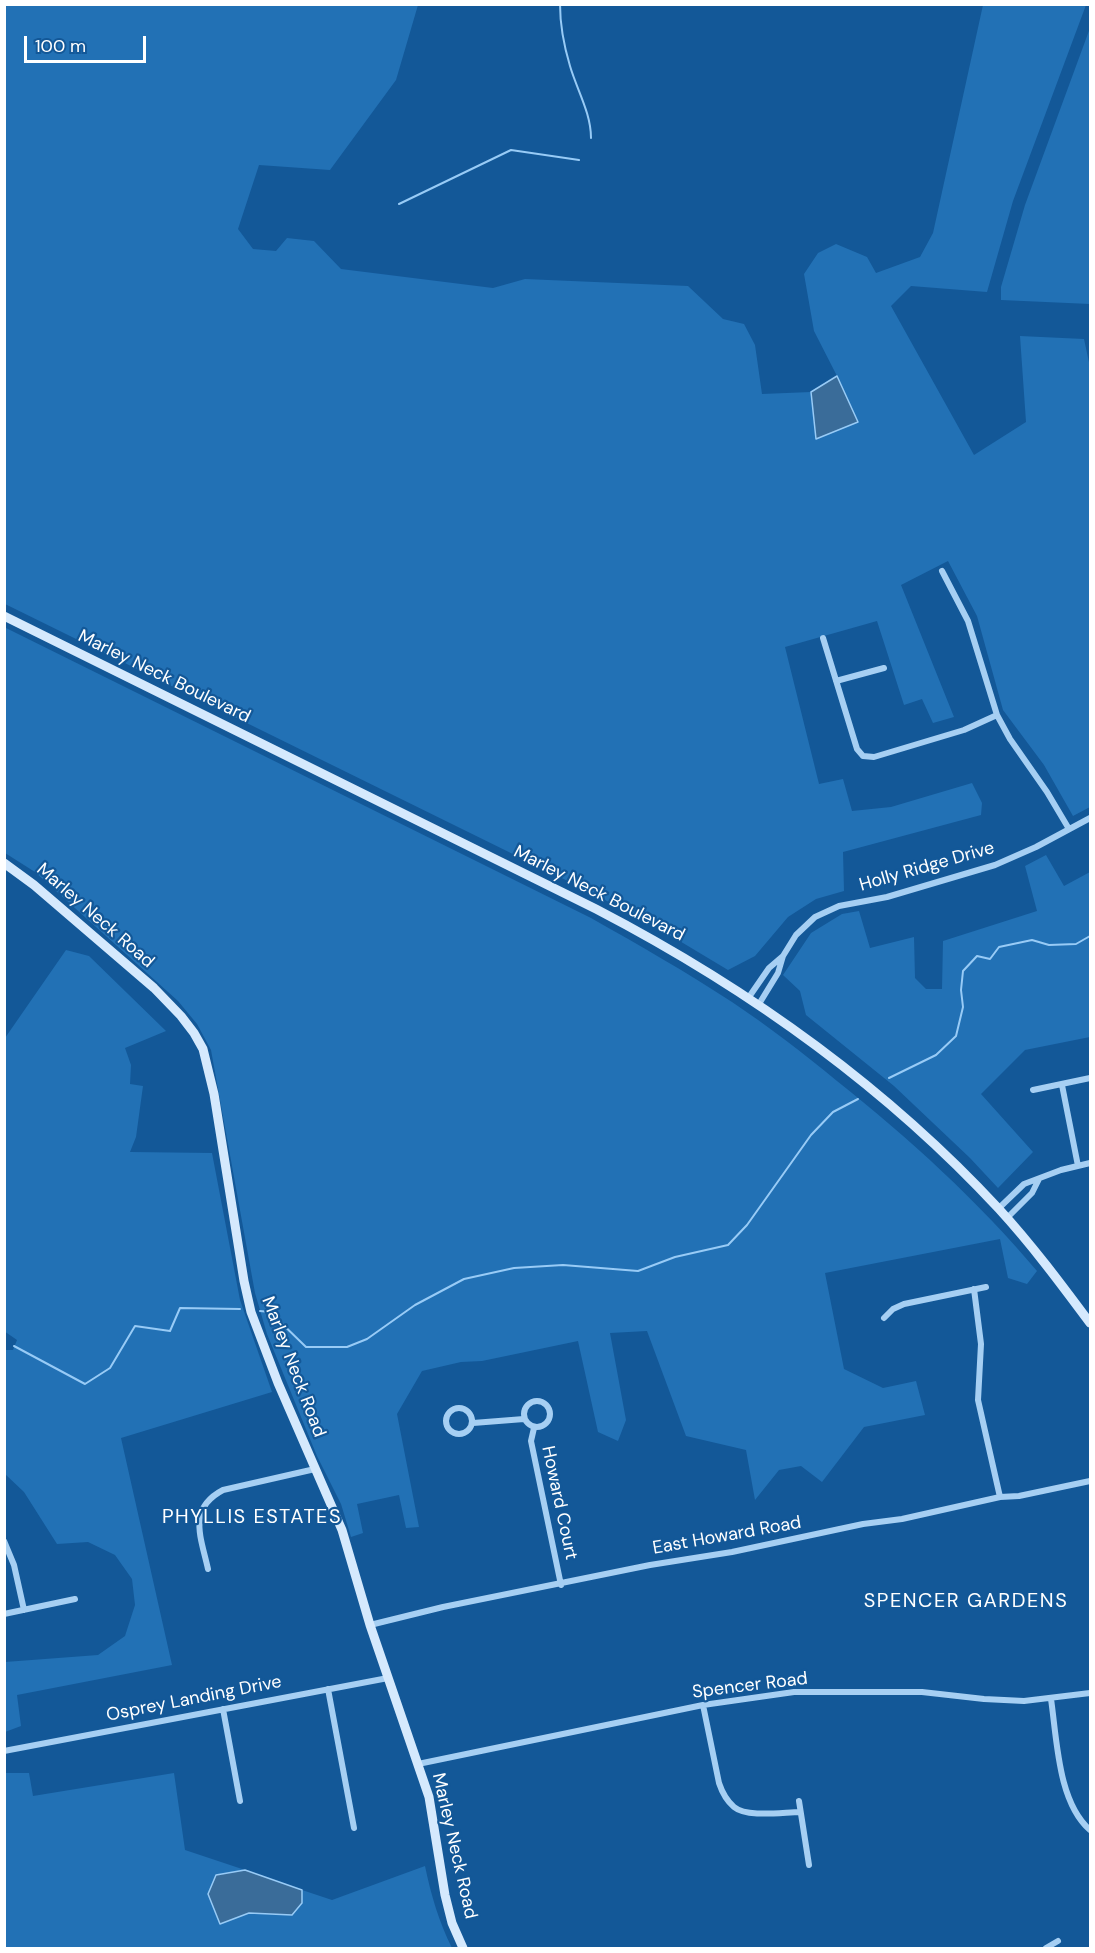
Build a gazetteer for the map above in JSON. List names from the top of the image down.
{
  "streets": {
    "main road": ["Marley Neck Boulevard", "Marley Neck Road"],
    "street": [
      "Holly Ridge Drive",
      "Howard Court",
      "East Howard Road",
      "Spencer Road",
      "Osprey Landing Drive"
    ]
  },
  "crossings": [
    ["Marley Neck Boulevard", "Holly Ridge Drive"],
    ["Marley Neck Road", "East Howard Road"],
    ["Marley Neck Road", "Spencer Road"],
    ["Marley Neck Road", "Osprey Landing Drive"],
    ["Howard Court", "East Howard Road"]
  ],
  "districts": ["PHYLLIS ESTATES", "SPENCER GARDENS"],
  "scale_bar": "100 m"
}
